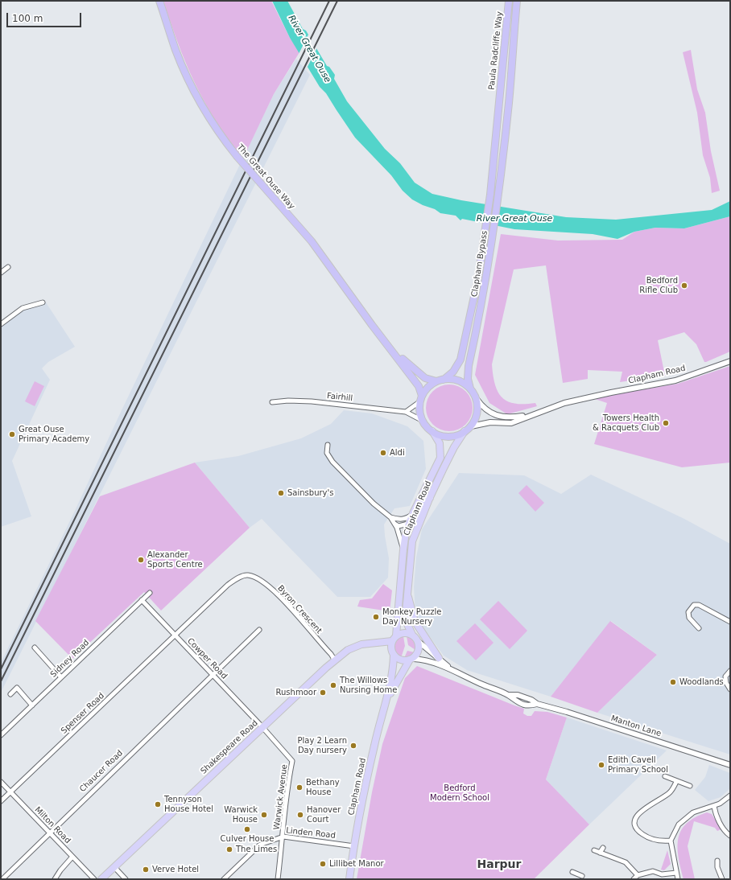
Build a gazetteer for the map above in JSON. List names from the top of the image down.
{
  "streets": {
    "highway": ["Paula Radcliffe Way", "The Great Ouse Way", "Clapham Bypass"],
    "main road": ["Clapham Road", "Shakespeare Road"],
    "street": [
      "Fairhill",
      "Byron Crescent",
      "Sidney Road",
      "Cowper Road",
      "Spenser Road",
      "Manton Lane",
      "Chaucer Road",
      "Warwick Avenue",
      "Milton Road",
      "Linden Road"
    ]
  },
  "crossings": [
    ["Paula Radcliffe Way", "Clapham Bypass"],
    ["The Great Ouse Way", "Clapham Bypass"],
    ["The Great Ouse Way", "Clapham Road"],
    ["The Great Ouse Way", "Fairhill"],
    ["Clapham Bypass", "Clapham Road"],
    ["Clapham Bypass", "Fairhill"],
    ["Clapham Road", "Fairhill"],
    ["Clapham Road", "Manton Lane"],
    ["Clapham Road", "Shakespeare Road"],
    ["Clapham Road", "Linden Road"],
    ["Byron Crescent", "Cowper Road"],
    ["Byron Crescent", "Spenser Road"],
    ["Byron Crescent", "Shakespeare Road"],
    ["Sidney Road", "Cowper Road"],
    ["Cowper Road", "Spenser Road"],
    ["Cowper Road", "Shakespeare Road"],
    ["Cowper Road", "Chaucer Road"],
    ["Cowper Road", "Warwick Avenue"],
    ["Spenser Road", "Milton Road"],
    ["Manton Lane", "Shakespeare Road"],
    ["Shakespeare Road", "Warwick Avenue"],
    ["Chaucer Road", "Milton Road"],
    ["Warwick Avenue", "Linden Road"]
  ],
  "districts": ["Harpur"],
  "water": ["River Great Ouse"],
  "parks": ["Bedford Modern School"],
  "places": [
    "Bedford Rifle Club",
    "Towers Health & Racquets Club",
    "Great Ouse Primary Academy",
    "Aldi",
    "Sainsbury's",
    "Alexander Sports Centre",
    "Monkey Puzzle Day Nursery",
    "Woodlands",
    "The Willows Nursing Home",
    "Rushmoor",
    "Play 2 Learn Day nursery",
    "Edith Cavell Primary School",
    "Bethany House",
    "Tennyson House Hotel",
    "Warwick House",
    "Hanover Court",
    "Culver House",
    "The Limes",
    "Lillibet Manor",
    "Verve Hotel"
  ],
  "scale_bar": "100 m"
}
